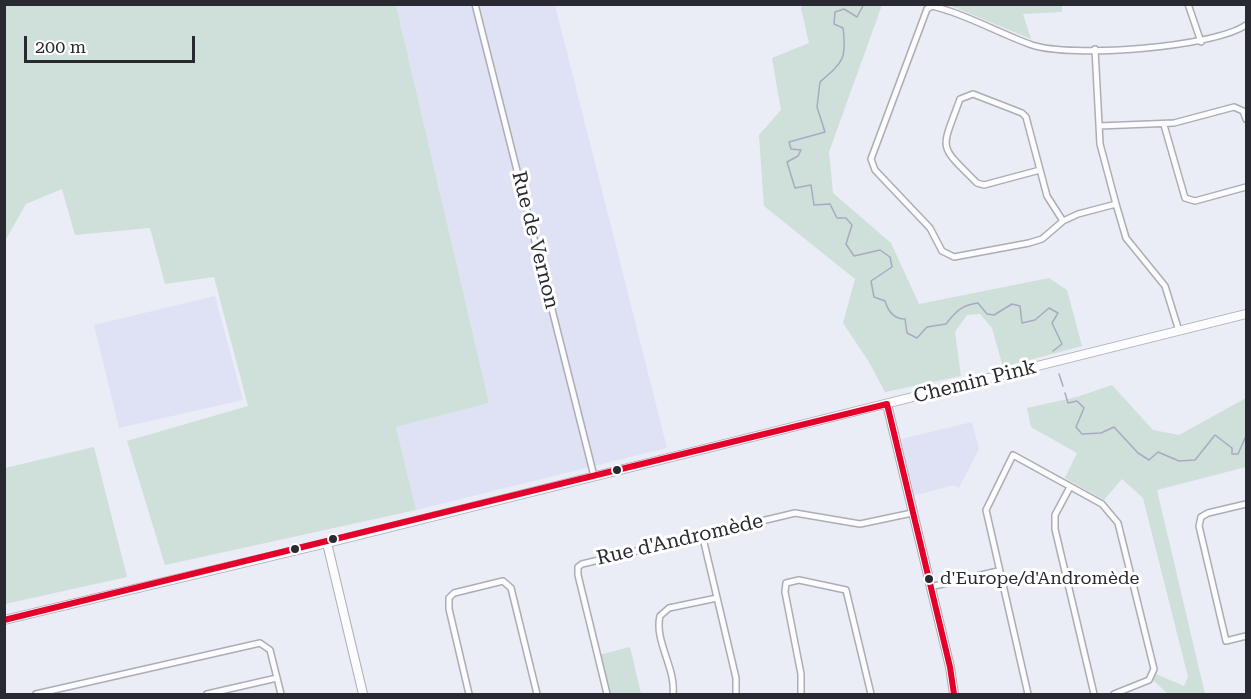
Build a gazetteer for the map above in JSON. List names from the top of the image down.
{
  "streets": {
    "main road": ["Chemin Pink"],
    "street": ["Rue de Vernon", "Rue d'Andromède"]
  },
  "crossings": [
    ["Rue de Vernon", "Chemin Pink"]
  ],
  "places": ["d'Europe/d'Andromède"],
  "scale_bar": "200 m"
}
